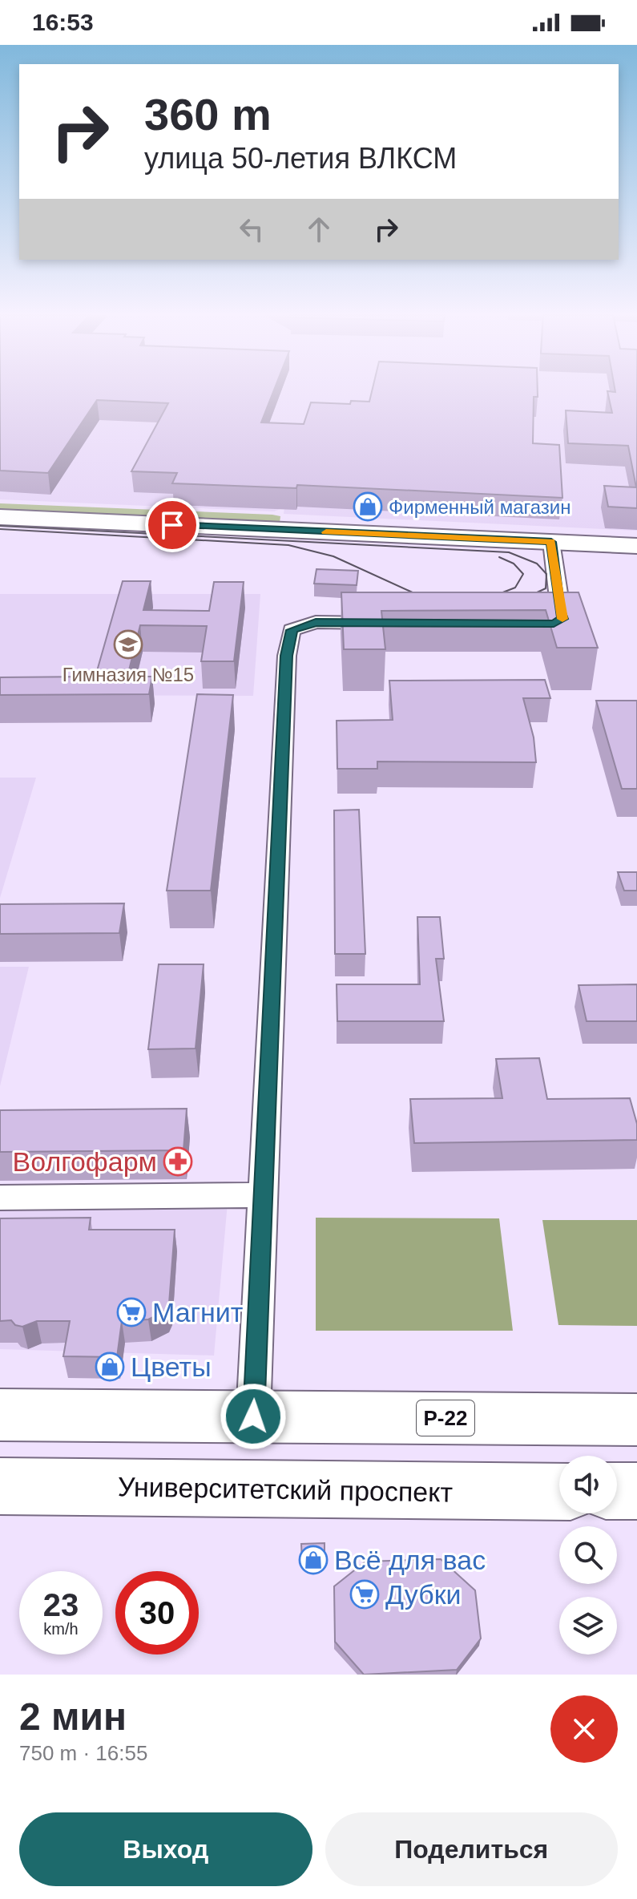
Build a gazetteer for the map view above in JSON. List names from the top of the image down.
{
  "streets": {
    "main road": ["Р-22", "Университетский проспект"]
  },
  "places": {
    "shop": ["Фирменный магазин", "Цветы", "Всё для вас"],
    "school or university": ["Гимназия №15"],
    "pharmacy": ["Волгофарм"],
    "supermarket": ["Магнит", "Дубки"]
  },
  "page": {
    "status": "16:53",
    "turn": ["360 m", "улица 50-летия ВЛКСМ"],
    "speed": "23 km/h",
    "limit": "30",
    "heading": ["2 мин", "750 m · 16:55"],
    "buttons": ["Выход", "Поделиться"]
  }
}
